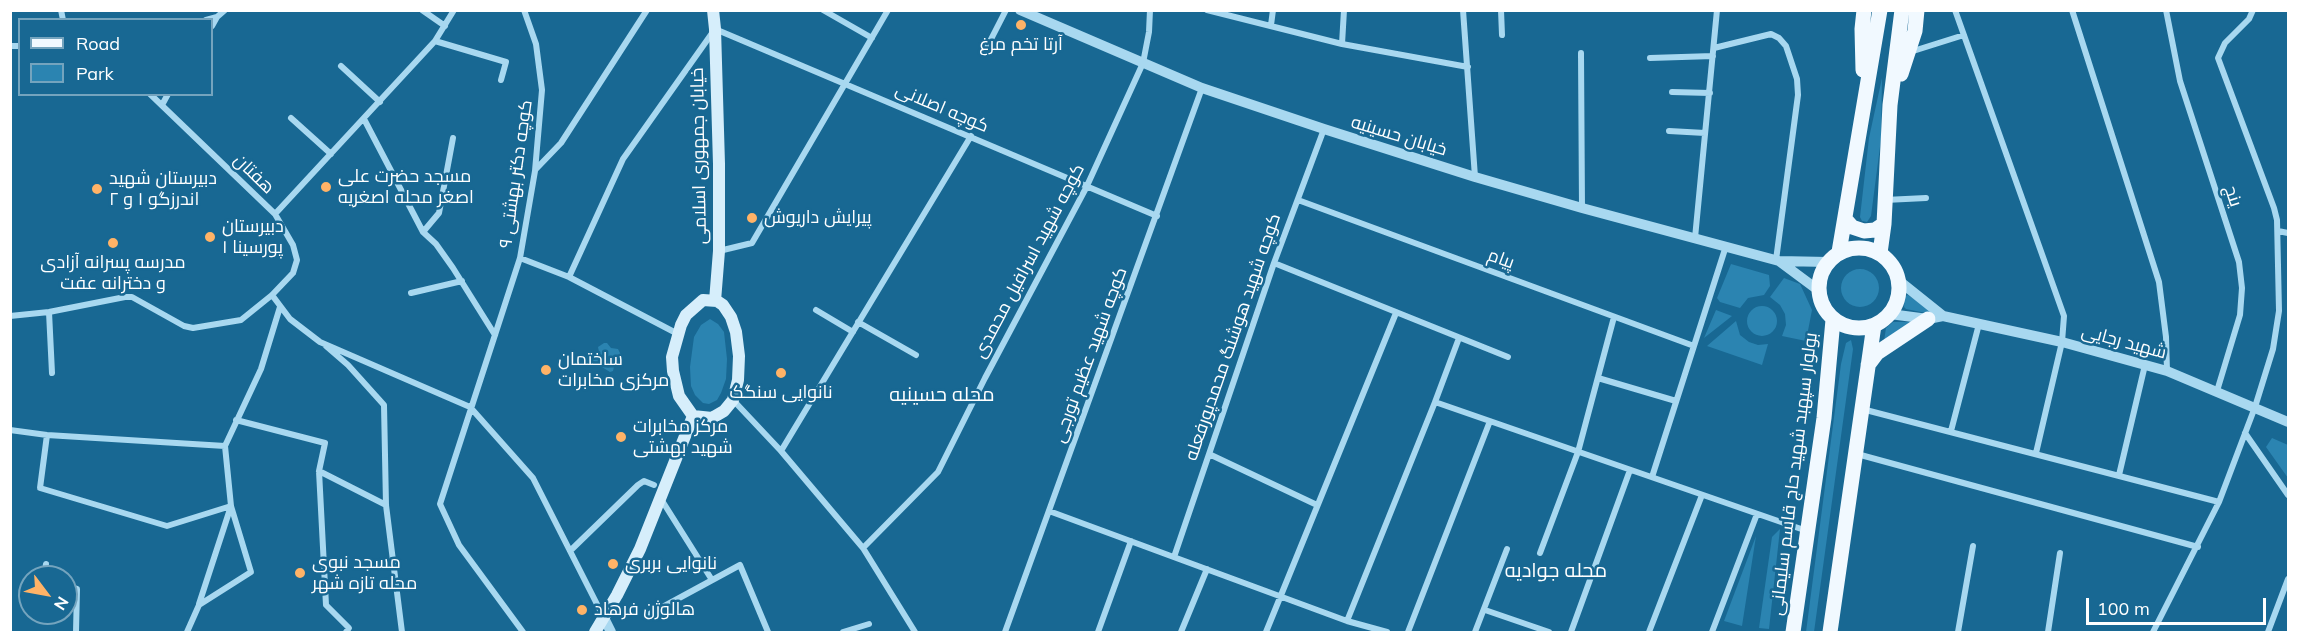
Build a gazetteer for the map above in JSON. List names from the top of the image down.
{
  "streets": {
    "main road": ["خیابان جمهوری اسلامی", "بولوار سپهبد شهید حاج قاسم سلیمانی"],
    "street": [
      "کوچه اصلانی",
      "خیابان حسینیه",
      "هفتان",
      "کوچه دکتر بهشتی ۹",
      "ینج",
      "پیام",
      "کوچه شهید اسرافیل محمدی",
      "کوچه شهید هوشنگ محمدپورفعله",
      "شهید رجایی",
      "کوچه شهید عظیم تورجی"
    ]
  },
  "crossings": [
    ["کوچه اصلانی", "خیابان جمهوری اسلامی"],
    ["کوچه اصلانی", "کوچه شهید اسرافیل محمدی"],
    ["کوچه اصلانی", "کوچه شهید عظیم تورجی"],
    ["خیابان حسینیه", "کوچه شهید اسرافیل محمدی"],
    ["خیابان حسینیه", "کوچه شهید هوشنگ محمدپورفعله"],
    ["خیابان حسینیه", "کوچه شهید عظیم تورجی"],
    ["ینج", "شهید رجایی"],
    ["پیام", "کوچه شهید هوشنگ محمدپورفعله"],
    ["شهید رجایی", "بولوار سپهبد شهید حاج قاسم سلیمانی"]
  ],
  "districts": ["محله حسینیه", "محله جوادیه"],
  "places": [
    "آرتا تخم مرغ",
    "مسجد حضرت علی اصغر محله اصغریه",
    "دبیرستان شهید اندرزگو ۱ و ۲",
    "پیرایش داریوش",
    "دبیرستان پورسینا ۱",
    "مدرسه پسرانه آزادی و دخترانه عفت",
    "ساختمان مرکزی مخابرات",
    "نانوایی سنگک",
    "مرکز مخابرات شهید بهشتی",
    "نانوایی بربری",
    "مسجد نبوی محله تازه شهر",
    "هالوژن فرهاد"
  ],
  "legend": ["Road", "Park"],
  "scale_bar": "100 m",
  "north": "bottom right"
}
